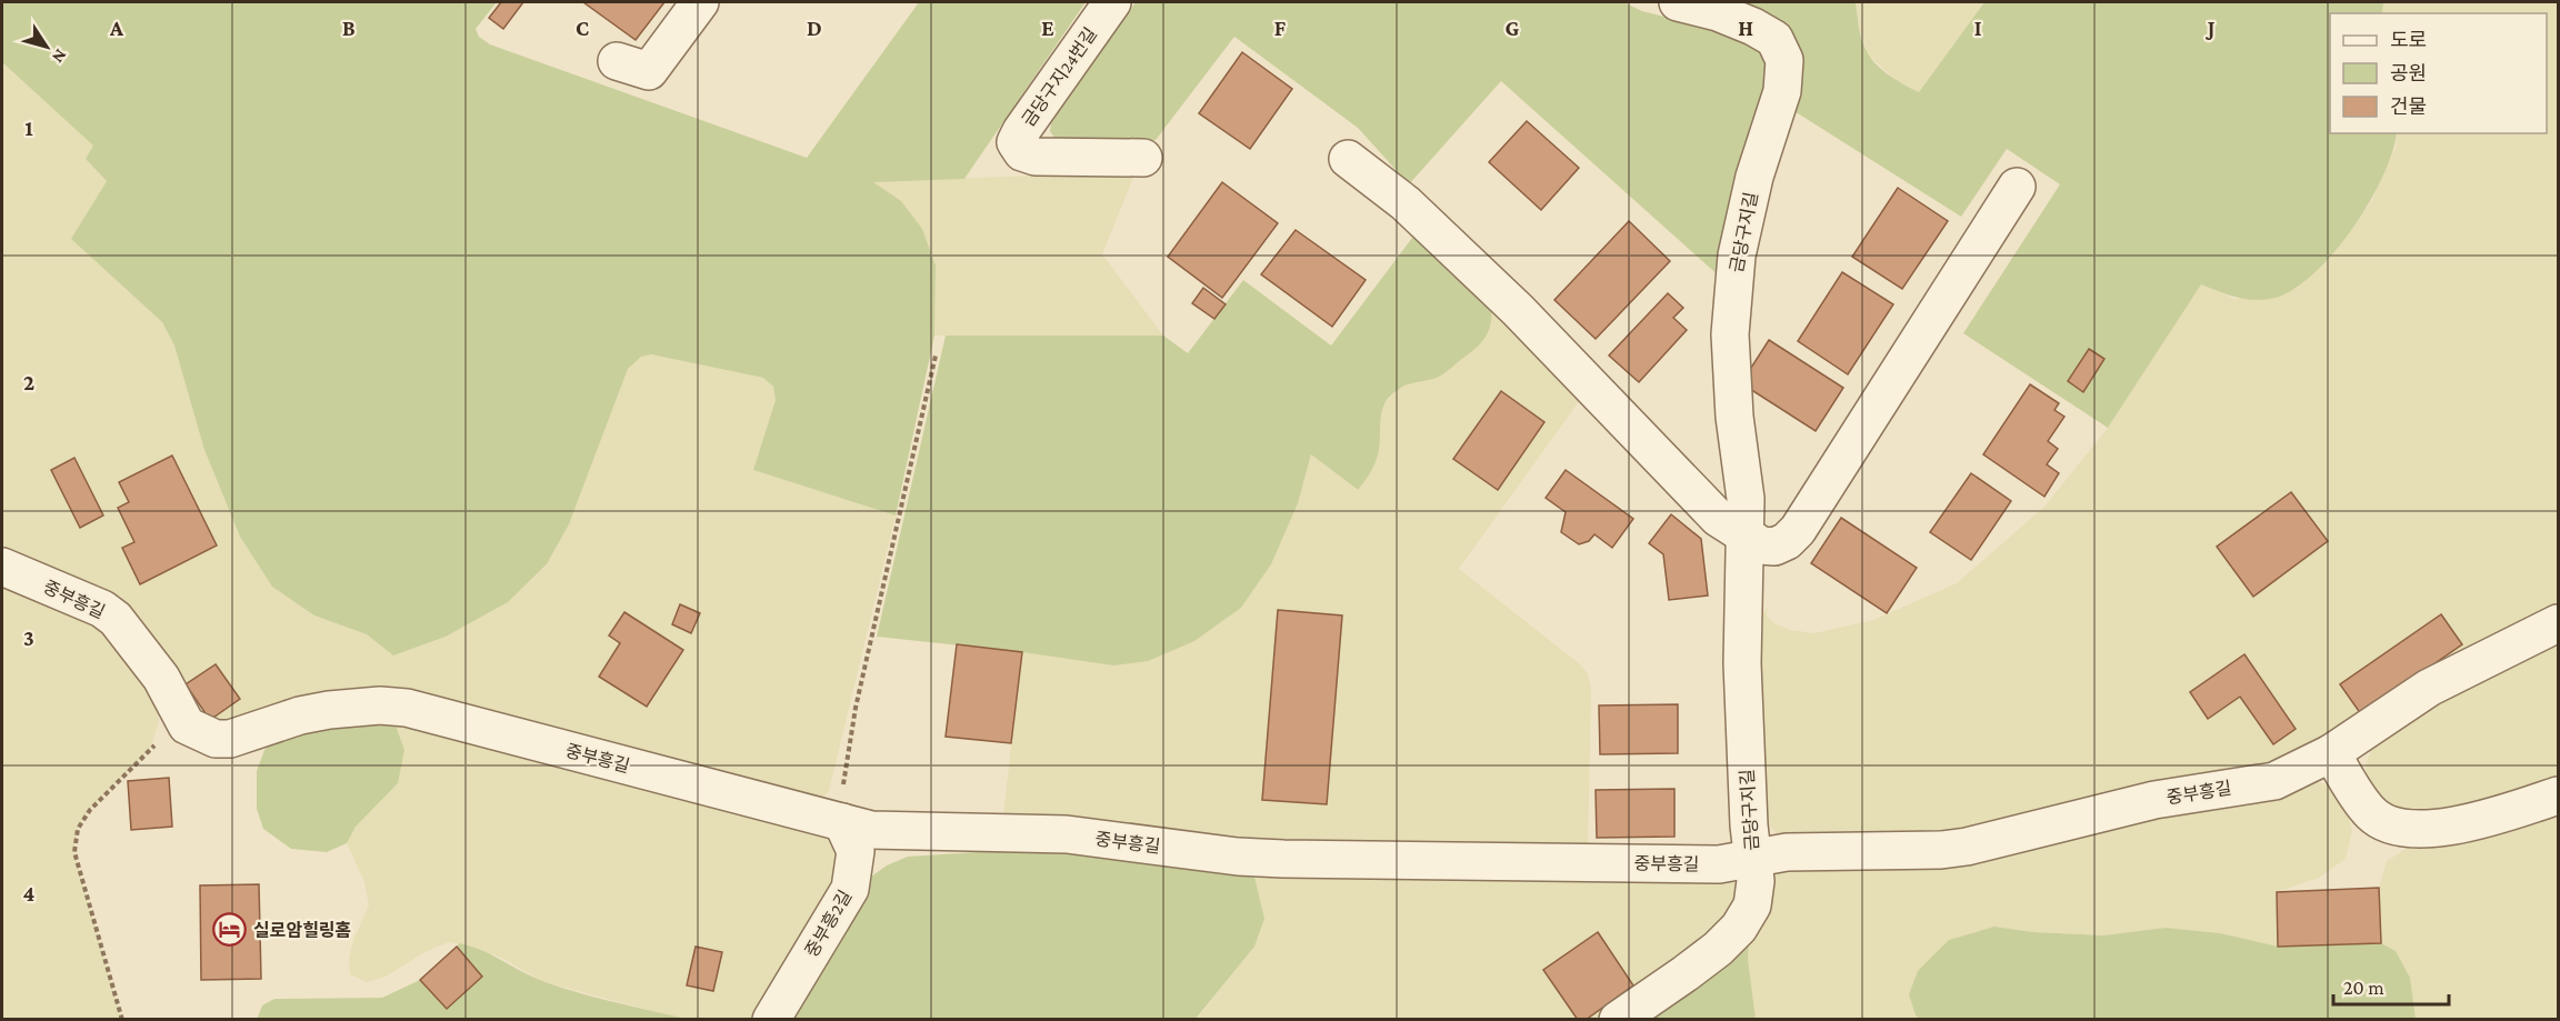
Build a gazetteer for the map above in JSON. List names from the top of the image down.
{
  "streets": {
    "street": [
      "금당구지24번길",
      "금당구지길",
      "중부흥길",
      "중부흥2길"
    ]
  },
  "crossings": [
    ["금당구지길", "중부흥길"],
    ["중부흥길", "중부흥2길"]
  ],
  "places": {
    "hotel": ["실로암힐링홈"]
  },
  "legend": ["도로", "공원", "건물"],
  "scale_bar": "20 m",
  "north": "bottom right",
  "grid": {
    "columns": [
      "A",
      "B",
      "C",
      "D",
      "E",
      "F",
      "G",
      "H",
      "I",
      "J"
    ],
    "rows": [
      "1",
      "2",
      "3",
      "4"
    ]
  }
}
